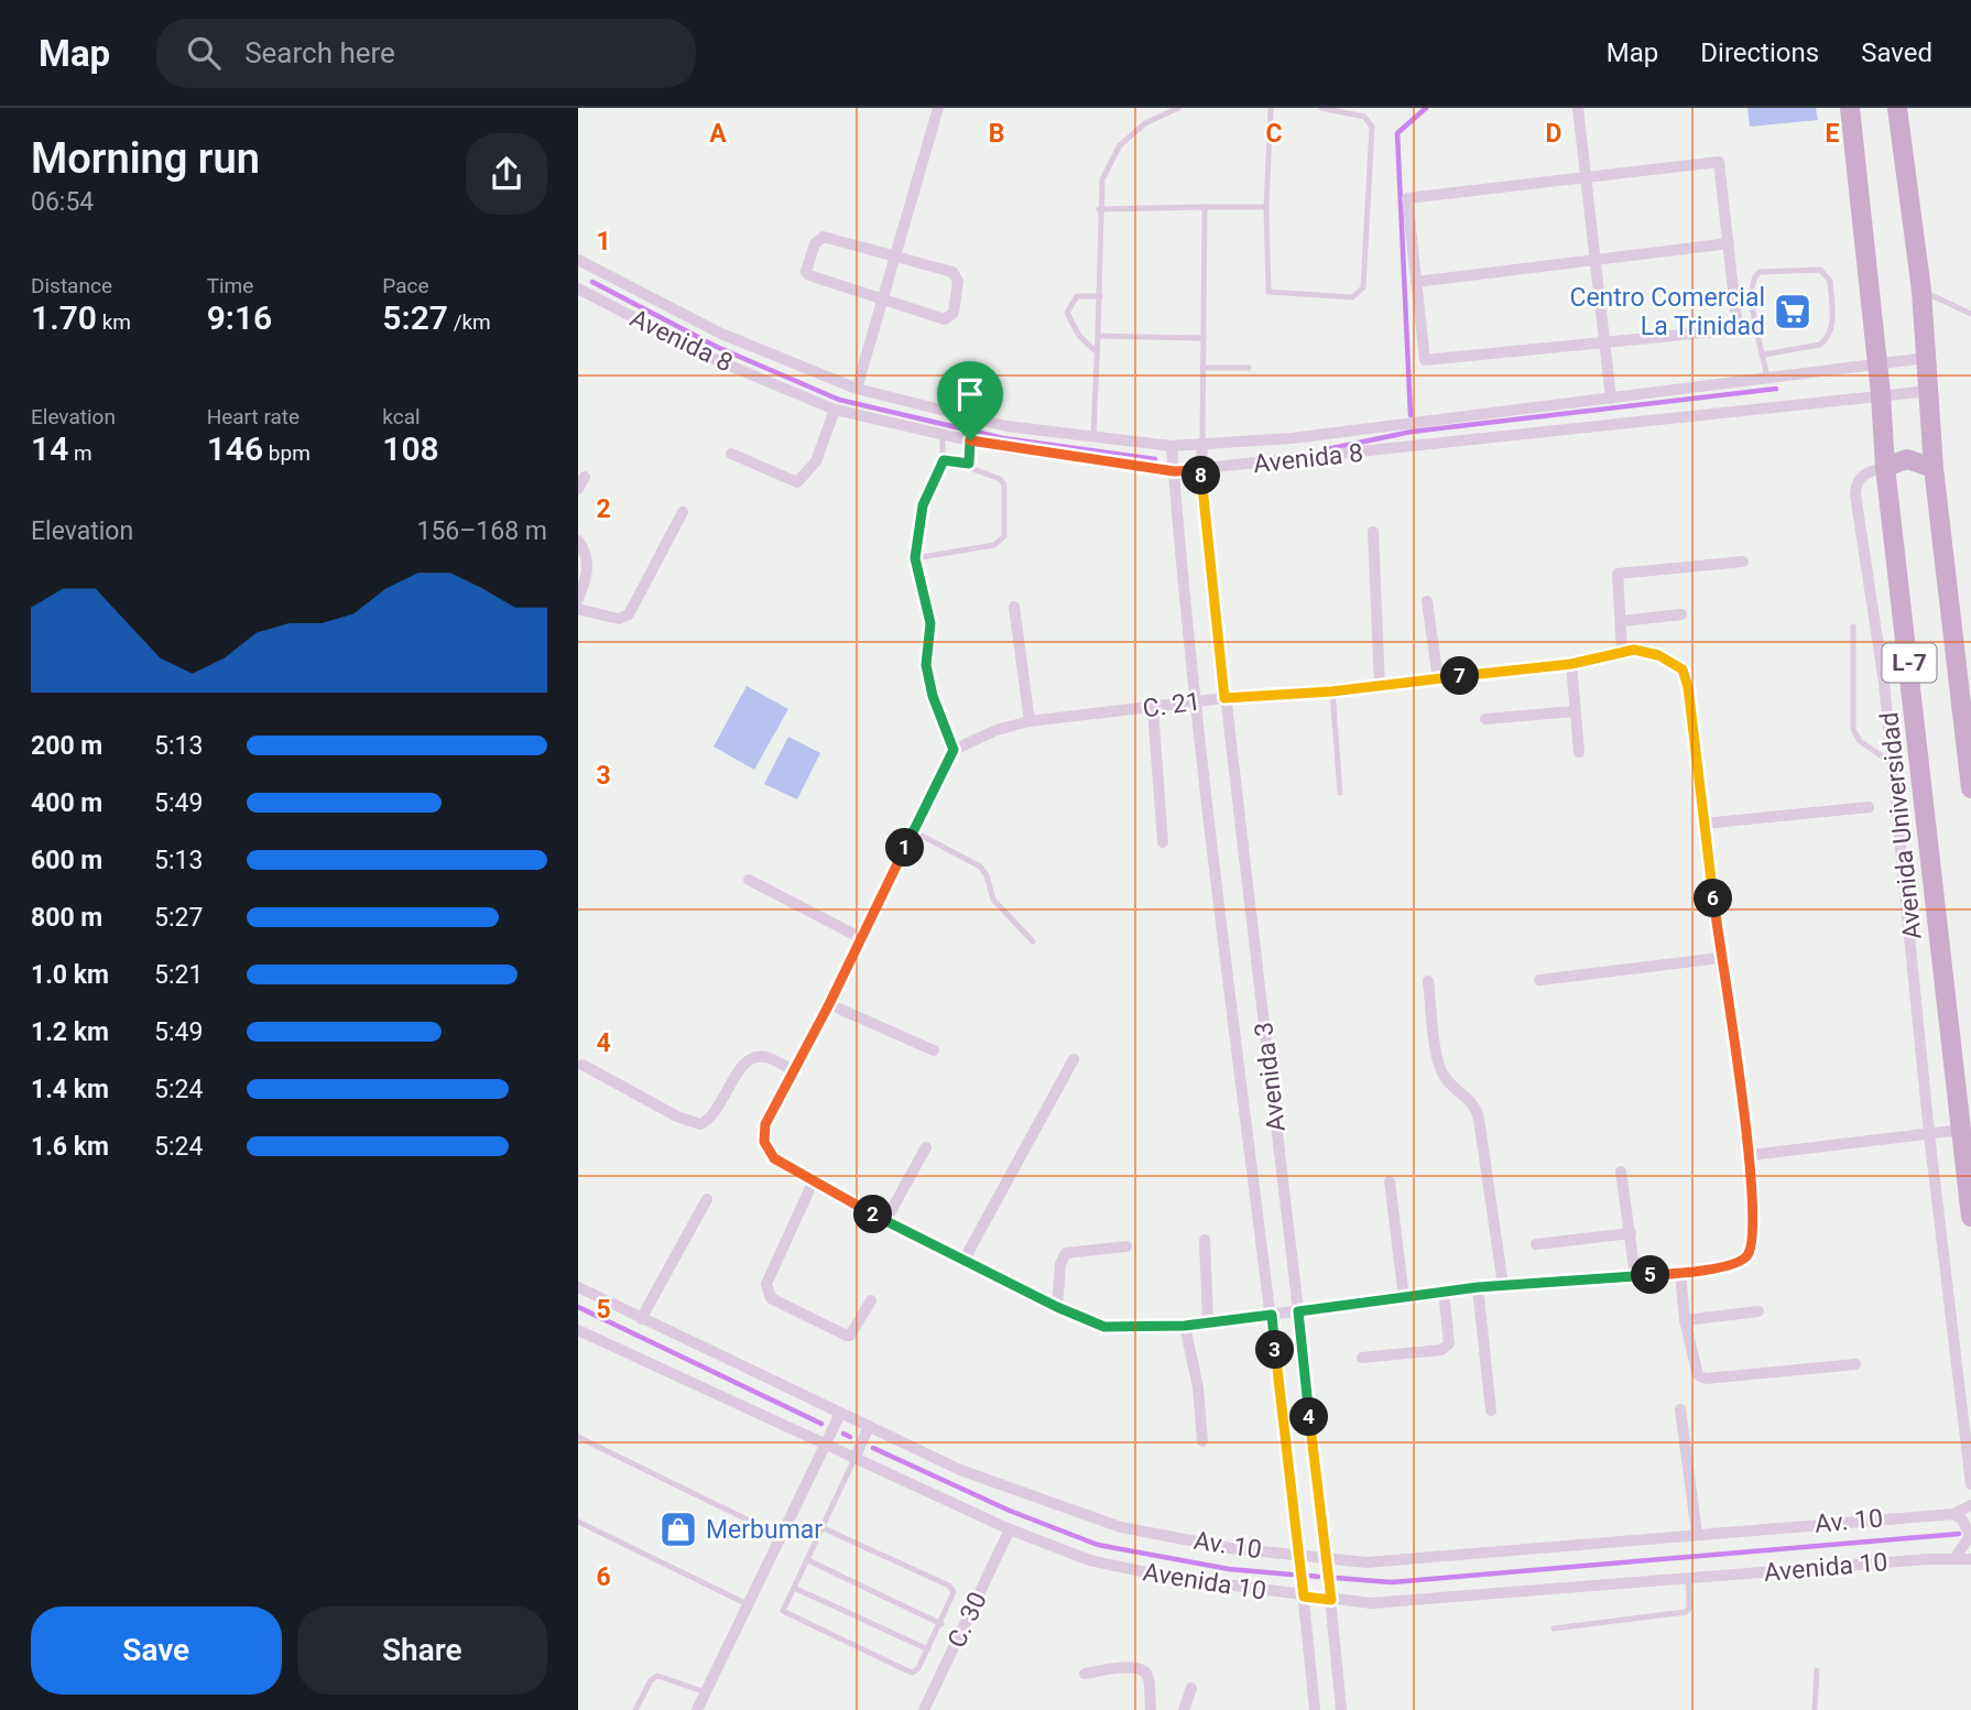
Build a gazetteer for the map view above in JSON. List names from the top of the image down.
{
  "streets": {
    "main road": ["L-7", "Avenida Universidad"],
    "street": [
      "Avenida 8",
      "C. 21",
      "Avenida 3",
      "Av. 10",
      "Avenida 10",
      "C. 30"
    ]
  },
  "crossings": [
    ["Avenida 8", "L-7"],
    ["Avenida 8", "Avenida Universidad"],
    ["Avenida 8", "Avenida 3"],
    ["C. 21", "Avenida 3"],
    ["Avenida 3", "Av. 10"],
    ["Avenida 3", "Avenida 10"],
    ["Avenida 10", "C. 30"]
  ],
  "places": {
    "supermarket": ["Centro Comercial La Trinidad"],
    "shop": ["Merbumar"]
  },
  "page": {
    "header": "Map",
    "search": "Search here",
    "nav": ["Map", "Directions", "Saved"],
    "heading": ["Morning run", "06:54"],
    "stats": [
      ["Distance", "1.70 km"],
      ["Time", "9:16"],
      ["Pace", "5:27 /km"],
      ["Elevation", "14 m"],
      ["Heart rate", "146 bpm"],
      ["kcal", "108"]
    ],
    "pins": [
      "8",
      "7",
      "1",
      "6",
      "2",
      "5",
      "3",
      "4"
    ],
    "chart": ["Elevation", "156–168 m"],
    "list": [
      {
        "name": "200 m",
        "note": "5:13"
      },
      {
        "name": "400 m",
        "note": "5:49"
      },
      {
        "name": "600 m",
        "note": "5:13"
      },
      {
        "name": "800 m",
        "note": "5:27"
      },
      {
        "name": "1.0 km",
        "note": "5:21"
      },
      {
        "name": "1.2 km",
        "note": "5:49"
      },
      {
        "name": "1.4 km",
        "note": "5:24"
      },
      {
        "name": "1.6 km",
        "note": "5:24"
      }
    ],
    "buttons": ["Save", "Share"]
  },
  "grid": {
    "columns": [
      "A",
      "B",
      "C",
      "D",
      "E"
    ],
    "rows": [
      "1",
      "2",
      "3",
      "4",
      "5",
      "6"
    ]
  }
}
